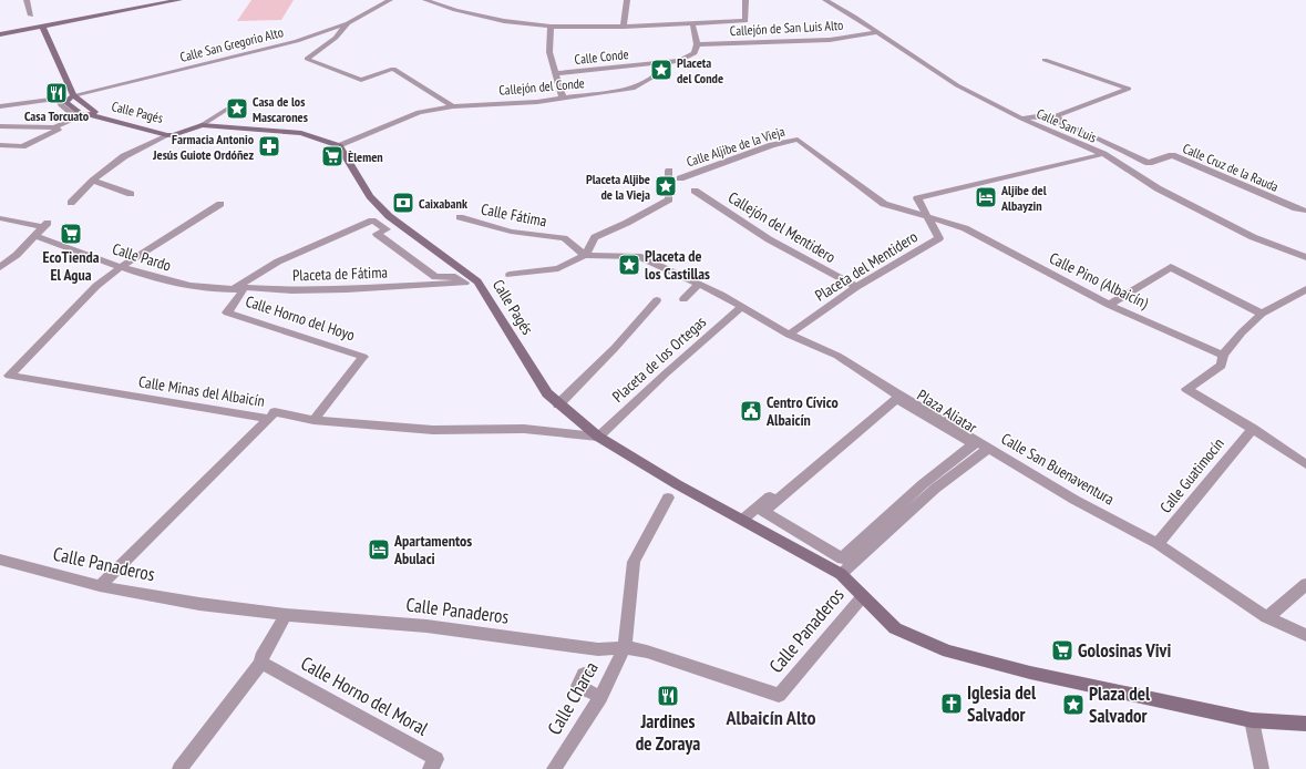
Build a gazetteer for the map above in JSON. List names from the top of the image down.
{
  "streets": {
    "street": [
      "Callejón de San Luis Alto",
      "Calle San Gregorio Alto",
      "Calle Conde",
      "Callejón del Conde",
      "Calle Pagés",
      "Calle San Luis",
      "Calle Aljibe de la Vieja",
      "Calle Cruz de la Rauda",
      "Calle Fátima",
      "Callejón del Mentidero",
      "Calle Pardo",
      "Placeta del Mentidero",
      "Placeta de Fátima",
      "Calle Pino (Albaicín)",
      "Calle Horno del Hoyo",
      "Placeta de los Ortegas",
      "Calle Minas del Albaicín",
      "Plaza Aliatar",
      "Calle San Buenaventura",
      "Calle Guatimocín",
      "Calle Panaderos",
      "Calle Horno del Moral",
      "Calle Charca"
    ]
  },
  "crossings": [
    ["Callejón de San Luis Alto", "Calle San Luis"],
    ["Calle San Gregorio Alto", "Calle Pagés"],
    ["Calle Conde", "Callejón del Conde"],
    ["Callejón del Conde", "Calle Pagés"],
    ["Calle Pagés", "Placeta de los Ortegas"],
    ["Calle Pagés", "Calle Minas del Albaicín"],
    ["Calle Pagés", "Plaza Aliatar"],
    ["Calle San Luis", "Calle Cruz de la Rauda"],
    ["Calle San Luis", "Placeta del Mentidero"],
    ["Calle Aljibe de la Vieja", "Placeta del Mentidero"],
    ["Callejón del Mentidero", "Placeta del Mentidero"],
    ["Calle Pardo", "Placeta de Fátima"],
    ["Calle Pardo", "Calle Horno del Hoyo"],
    ["Calle Pardo", "Calle Minas del Albaicín"],
    ["Placeta del Mentidero", "Calle Pino (Albaicín)"],
    ["Placeta del Mentidero", "Calle San Buenaventura"],
    ["Placeta de Fátima", "Calle Horno del Hoyo"],
    ["Calle Horno del Hoyo", "Calle Minas del Albaicín"],
    ["Placeta de los Ortegas", "Calle Minas del Albaicín"],
    ["Placeta de los Ortegas", "Calle San Buenaventura"],
    ["Plaza Aliatar", "Calle San Buenaventura"],
    ["Calle San Buenaventura", "Calle Guatimocín"],
    ["Calle Panaderos", "Calle Charca"]
  ],
  "districts": ["Albaicín Alto"],
  "places": {
    "place": [
      "Placeta del Conde",
      "Casa de los Mascarones",
      "Placeta Aljibe de la Vieja",
      "Placeta de los Castillas",
      "Plaza del Salvador"
    ],
    "restaurant": ["Casa Torcuato", "Jardines de Zoraya"],
    "pharmacy": ["Farmacia Antonio Jesús Guiote Ordóñez"],
    "supermarket": ["Èlemen", "EcoTienda El Agua", "Golosinas Vivi"],
    "hotel": ["Aljibe del Albayzin", "Apartamentos Abulaci"],
    "bank": ["Caixabank"],
    "public building": ["Centro Cívico Albaicín"],
    "church": ["Iglesia del Salvador"]
  }
}
